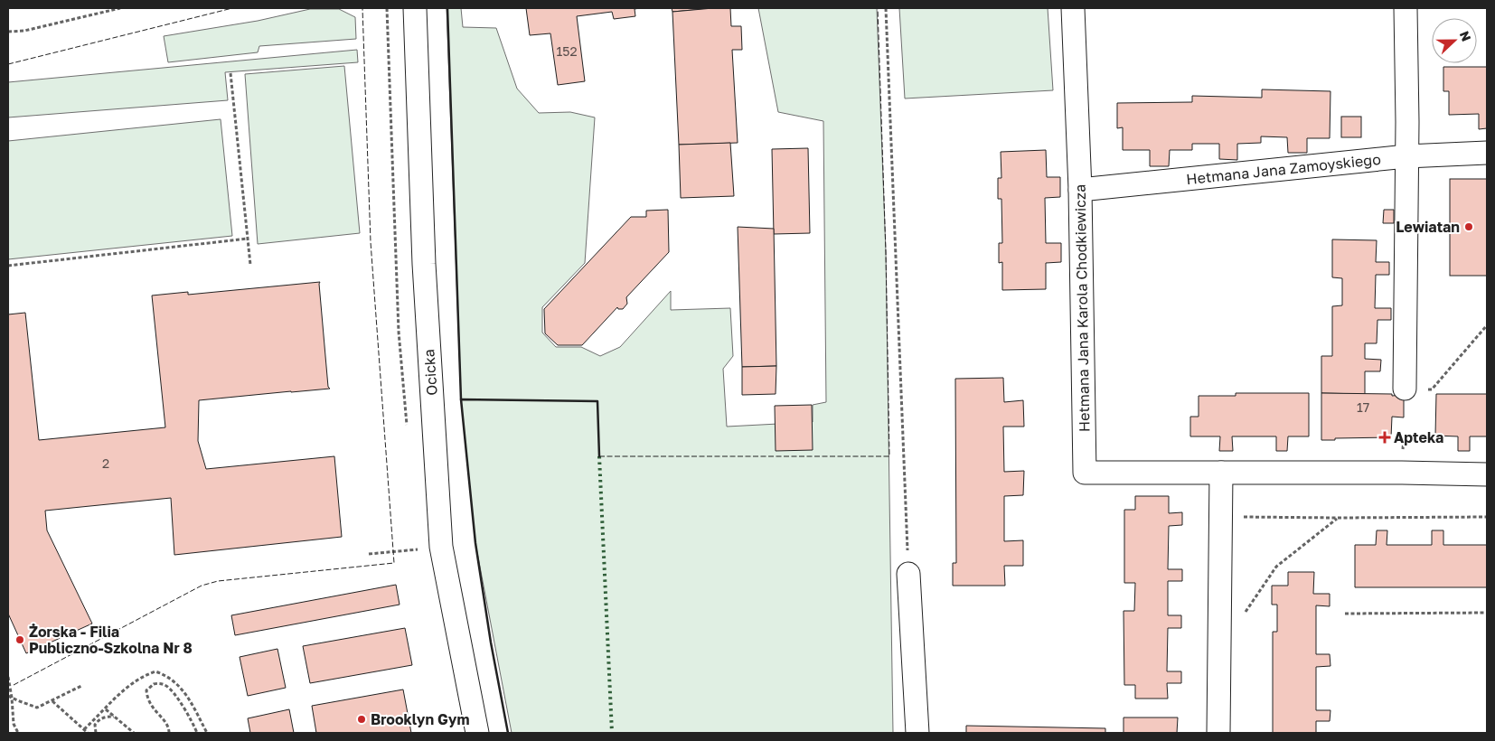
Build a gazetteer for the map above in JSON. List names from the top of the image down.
{
  "streets": {
    "street": ["Hetmana Jana Zamoyskiego", "Hetmana Jana Karola Chodkiewicza", "Ocicka"]
  },
  "crossings": [
    ["Hetmana Jana Zamoyskiego", "Hetmana Jana Karola Chodkiewicza"]
  ],
  "places": {
    "other": ["Lewiatan", "Żorska - Filia Publiczno-Szkolna Nr 8", "Brooklyn Gym"],
    "health": ["Apteka"]
  },
  "house_numbers": ["152", "17", "2"],
  "north": "right"
}
